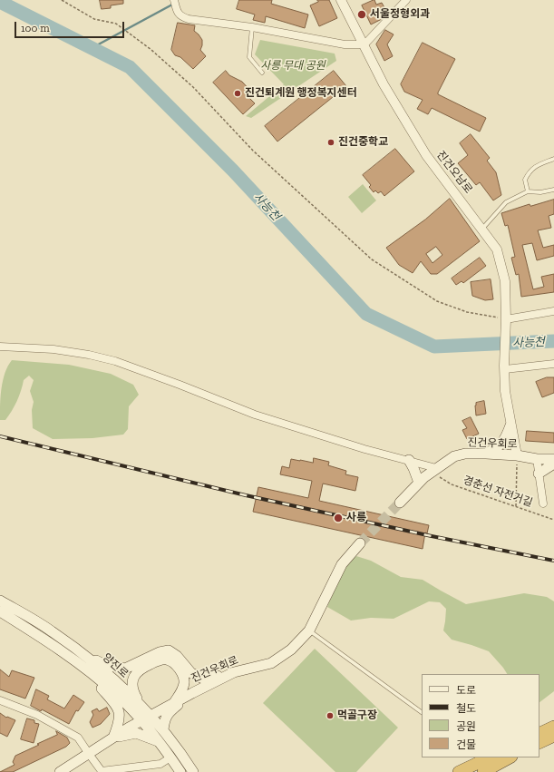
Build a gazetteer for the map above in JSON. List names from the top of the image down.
{
  "streets": {
    "main road": ["진건우회로", "양진로"],
    "street": ["진건오남로"],
    "path": ["경춘선 자전거길"]
  },
  "crossings": [
    ["진건오남로", "진건우회로"],
    ["진건우회로", "경춘선 자전거길"],
    ["진건우회로", "양진로"]
  ],
  "water": ["사능천"],
  "parks": ["사릉 무대 공원"],
  "places": [
    "서울정형외과",
    "진건퇴계원 행정복지센터",
    "진건중학교",
    "사릉",
    "먹골구장"
  ],
  "legend": [
    "도로",
    "철도",
    "공원",
    "건물"
  ],
  "scale_bar": "100 m"
}
